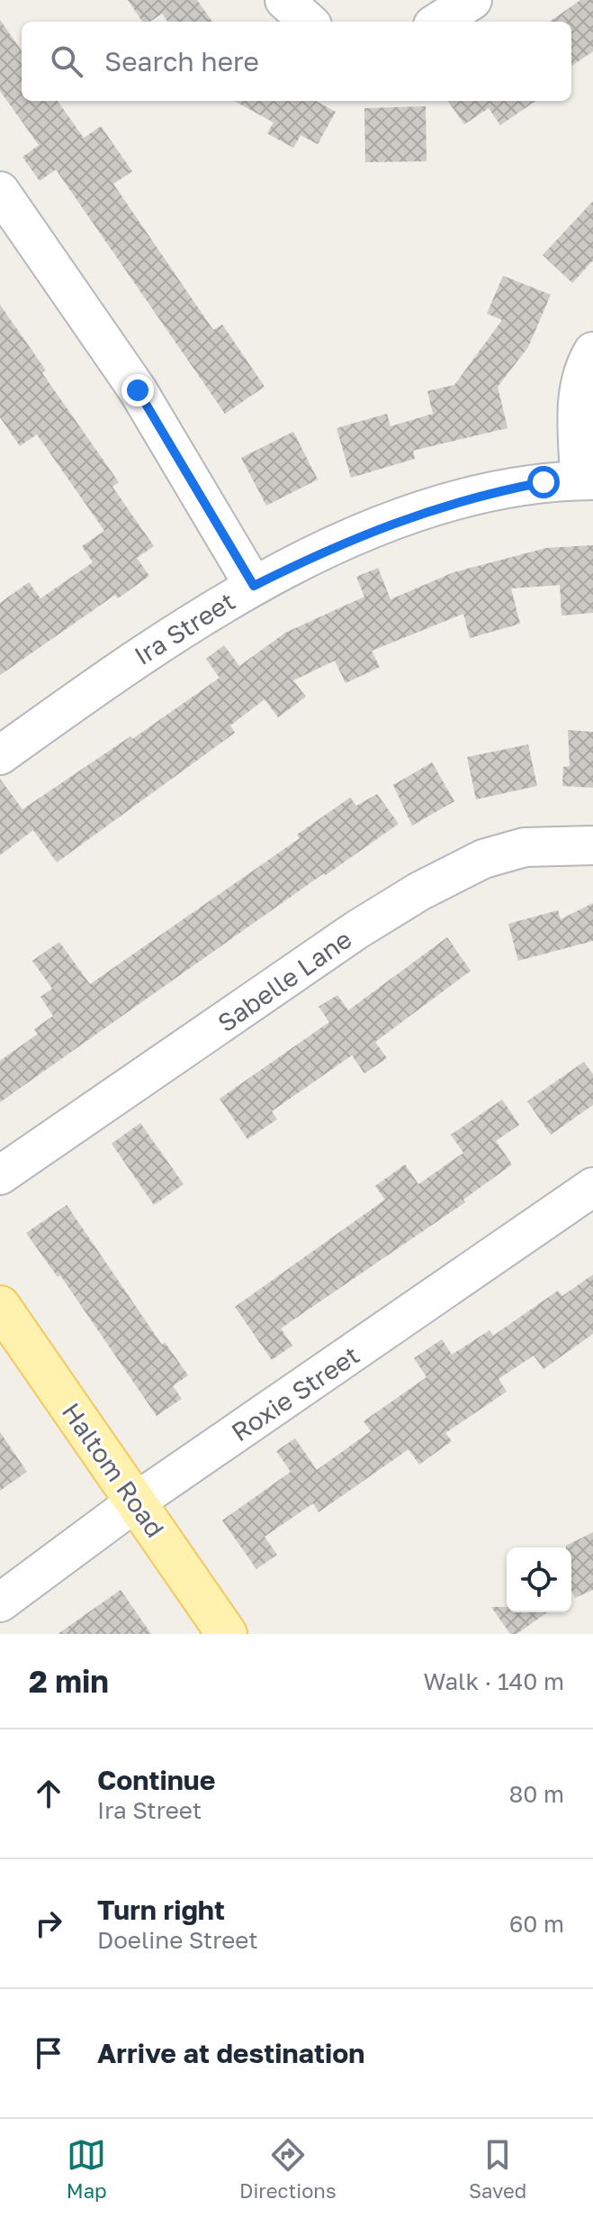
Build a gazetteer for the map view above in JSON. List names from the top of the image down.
{
  "streets": {
    "main road": ["Haltom Road"],
    "street": ["Ira Street", "Sabelle Lane", "Roxie Street"]
  },
  "crossings": [
    ["Roxie Street", "Haltom Road"]
  ],
  "page": {
    "search": "Search here",
    "heading": ["2 min", "Walk · 140 m"],
    "list": [
      ["Continue", "Ira Street", "80 m"],
      ["Turn right", "Doeline Street", "60 m"],
      "Arrive at destination"
    ],
    "nav": ["Map", "Directions", "Saved"]
  }
}
